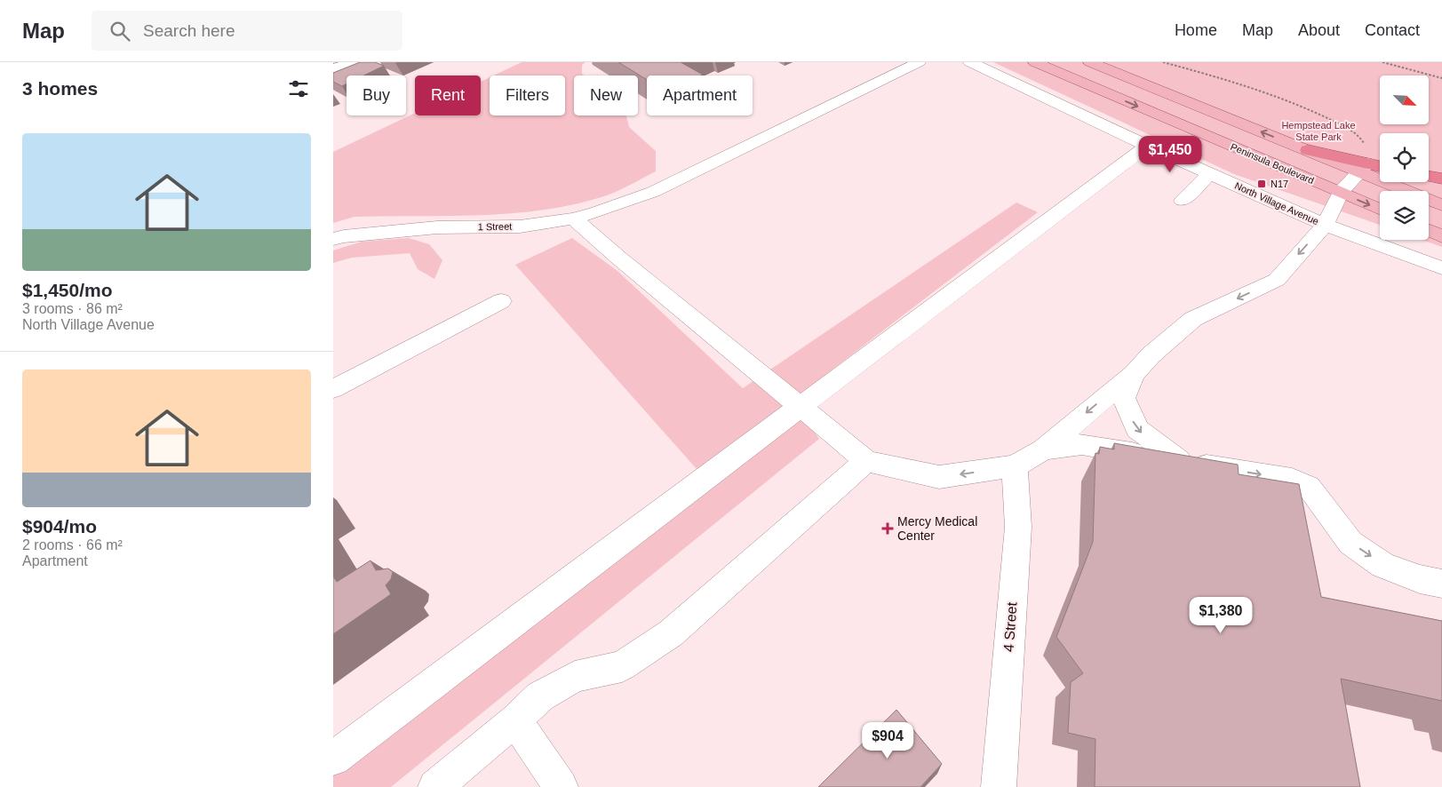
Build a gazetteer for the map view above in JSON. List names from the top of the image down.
{
  "streets": {
    "main road": ["Peninsula Boulevard"],
    "street": ["North Village Avenue", "1 Street", "4 Street"]
  },
  "parks": ["Hempstead Lake State Park"],
  "places": {
    "transit": ["N17"],
    "health": ["Mercy Medical Center"]
  },
  "north": "bottom right",
  "page": {
    "header": "Map",
    "search": "Search here",
    "nav": [
      "Home",
      "Map",
      "About",
      "Contact"
    ],
    "heading": "3 homes",
    "chip": [
      "Buy",
      "Rent",
      "Filters",
      "New",
      "Apartment"
    ],
    "list": [
      {
        "name": "$1,450/mo",
        "note": "3 rooms · 86 m² · North Village Avenue"
      },
      {
        "name": "$904/mo",
        "note": "2 rooms · 66 m² · Apartment"
      }
    ],
    "price": ["$1,450", "$1,380", "$904"]
  }
}
